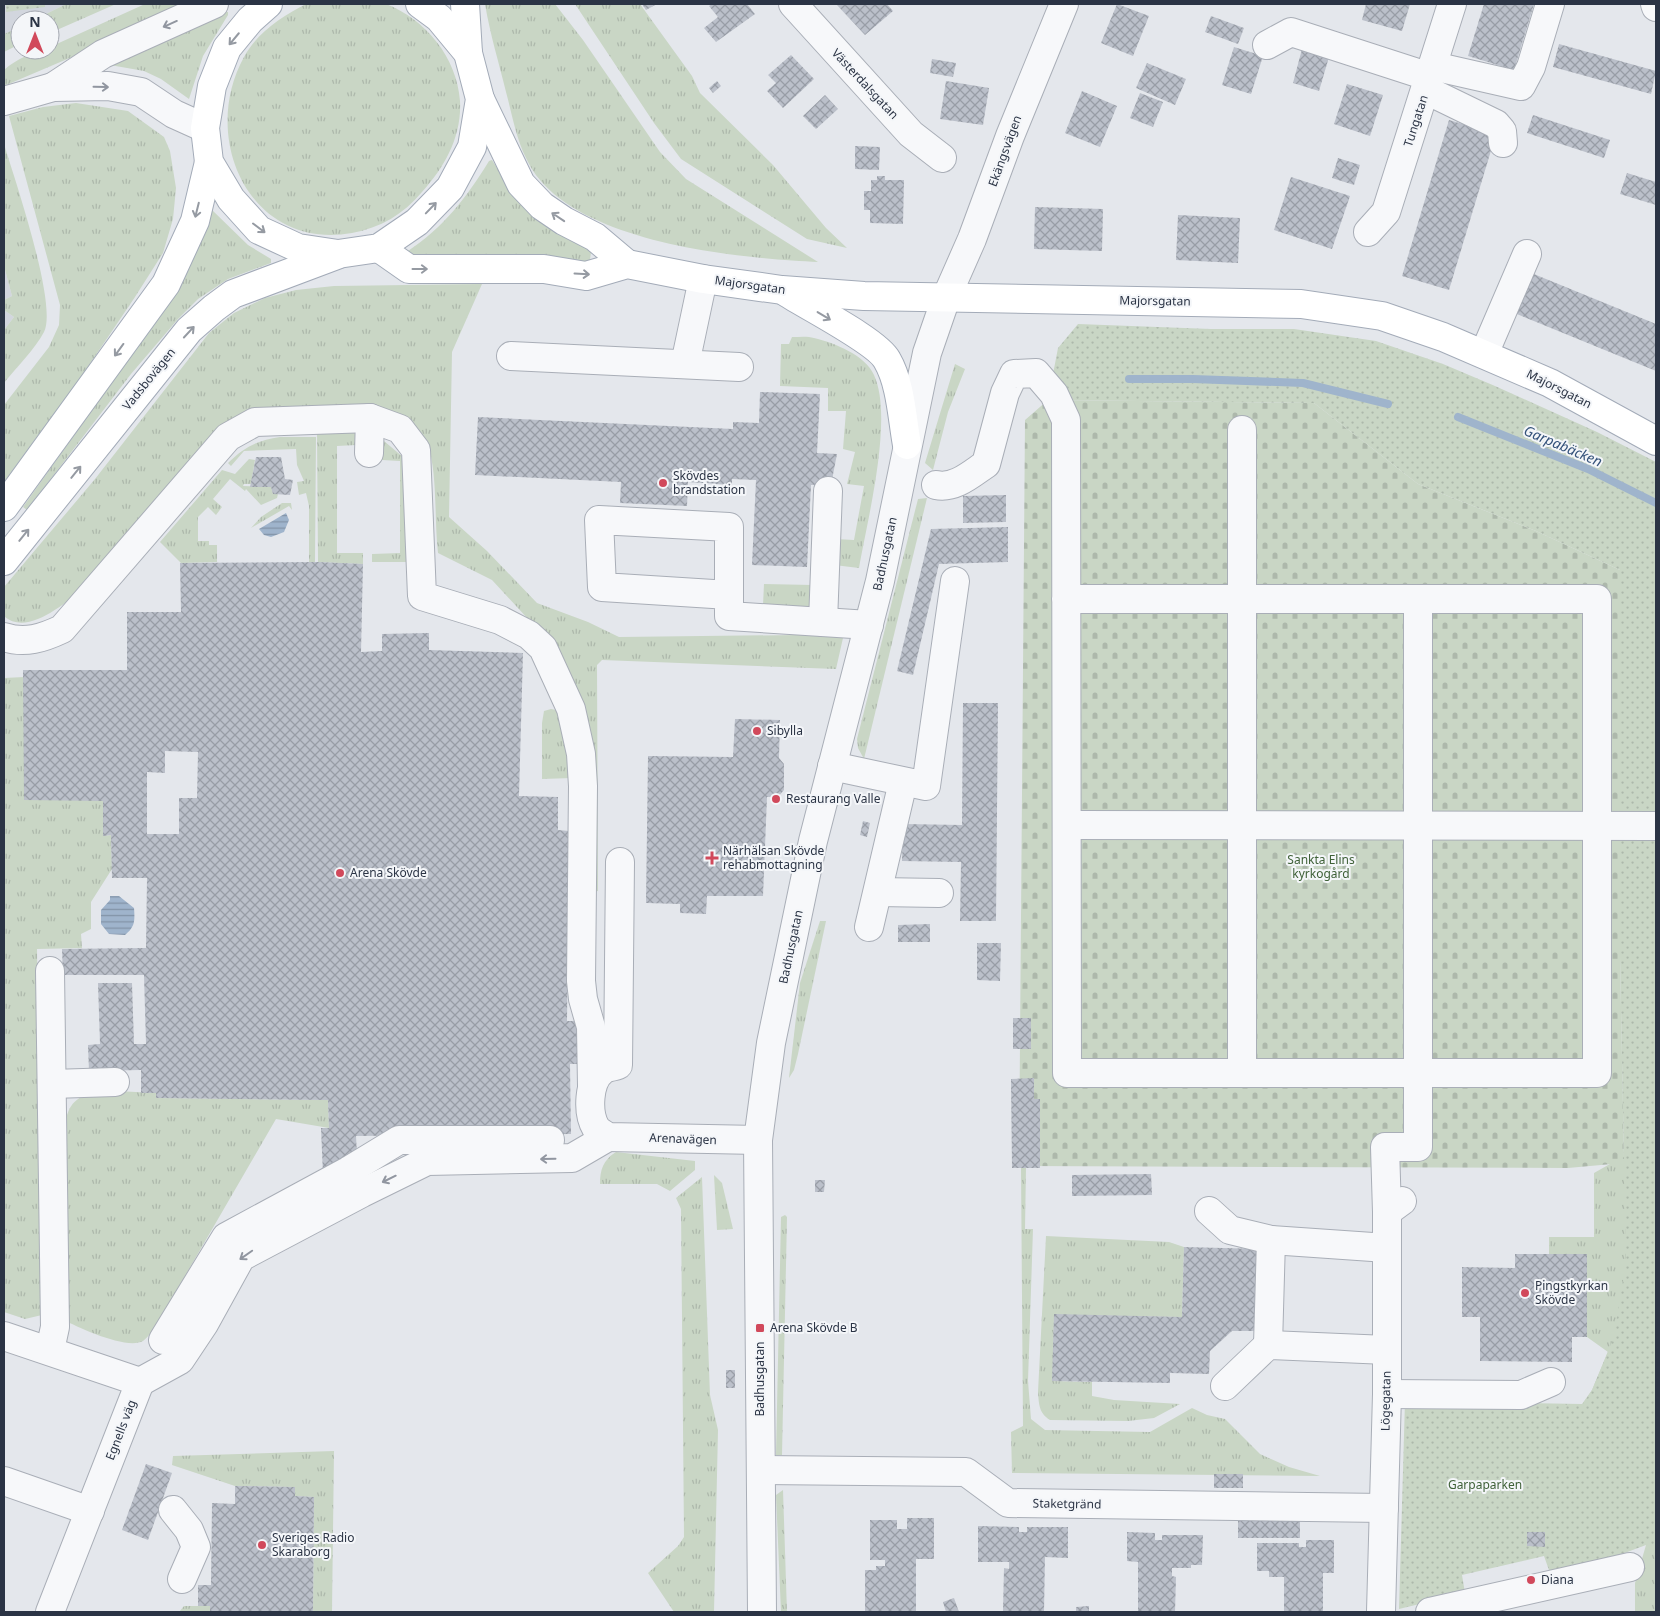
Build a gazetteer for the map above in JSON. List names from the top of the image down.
{
  "streets": {
    "main road": ["Majorsgatan", "Vadsbovägen"],
    "street": [
      "Västerdalsgatan",
      "Tungatan",
      "Ekängsvägen",
      "Badhusgatan",
      "Arenavägen",
      "Lögegatan",
      "Egnells väg",
      "Staketgränd"
    ]
  },
  "crossings": [
    ["Ekängsvägen", "Majorsgatan"],
    ["Ekängsvägen", "Badhusgatan"],
    ["Majorsgatan", "Badhusgatan"],
    ["Badhusgatan", "Arenavägen"],
    ["Badhusgatan", "Staketgränd"],
    ["Lögegatan", "Staketgränd"]
  ],
  "water": ["Garpabäcken"],
  "parks": ["Sankta Elins kyrkogård", "Garpaparken"],
  "places": {
    "other": [
      "Skövdes brandstation",
      "Sibylla",
      "Restaurang Valle",
      "Arena Skövde",
      "Pingstkyrkan Skövde",
      "Sveriges Radio Skaraborg",
      "Diana"
    ],
    "health": ["Närhälsan Skövde rehabmottagning"],
    "transit": ["Arena Skövde B"]
  },
  "north": "top"
}
